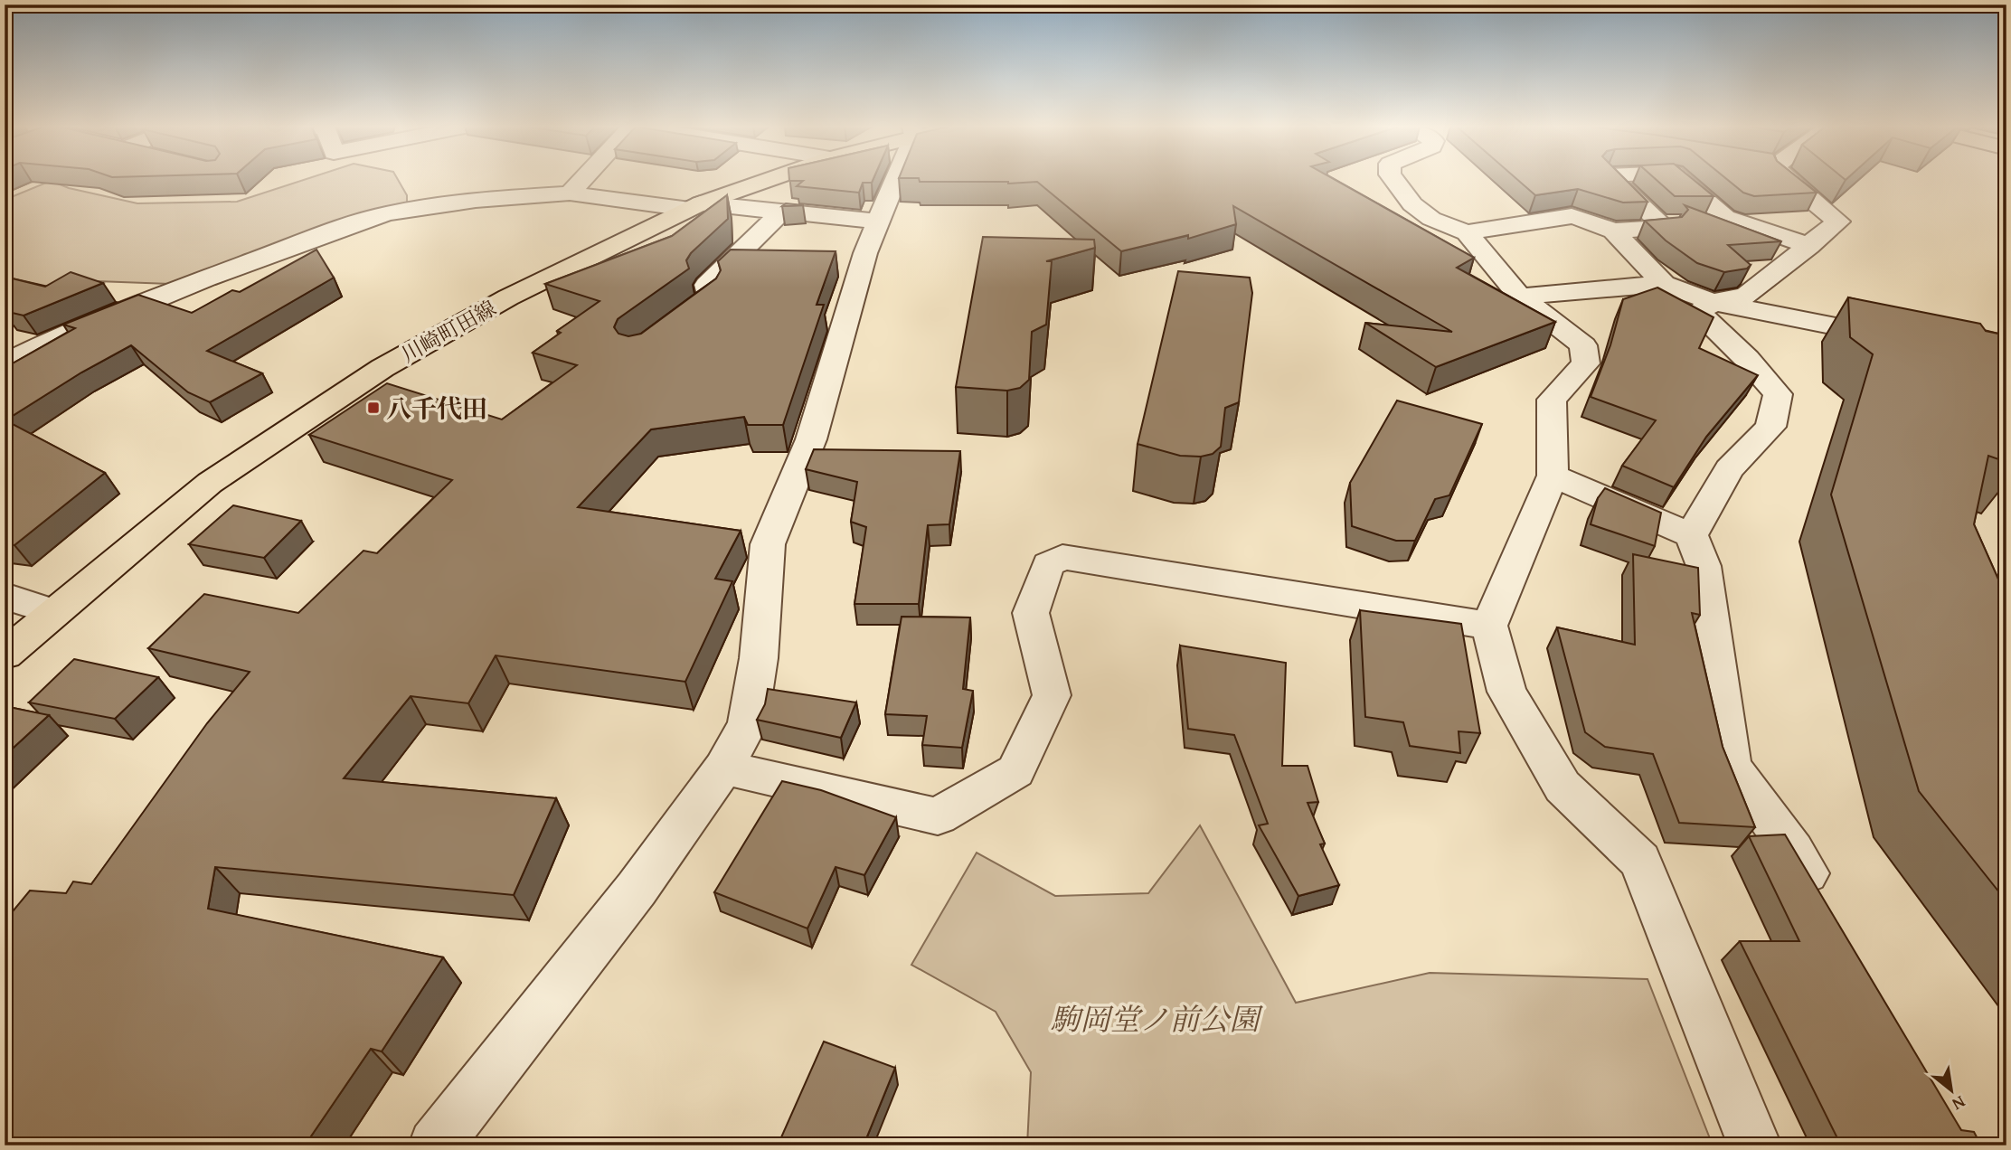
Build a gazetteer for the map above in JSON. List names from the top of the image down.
{
  "streets": {
    "main road": ["川崎町田線"]
  },
  "parks": ["駒岡堂ノ前公園"],
  "places": {
    "transit": ["八千代田"]
  },
  "north": "bottom right"
}
